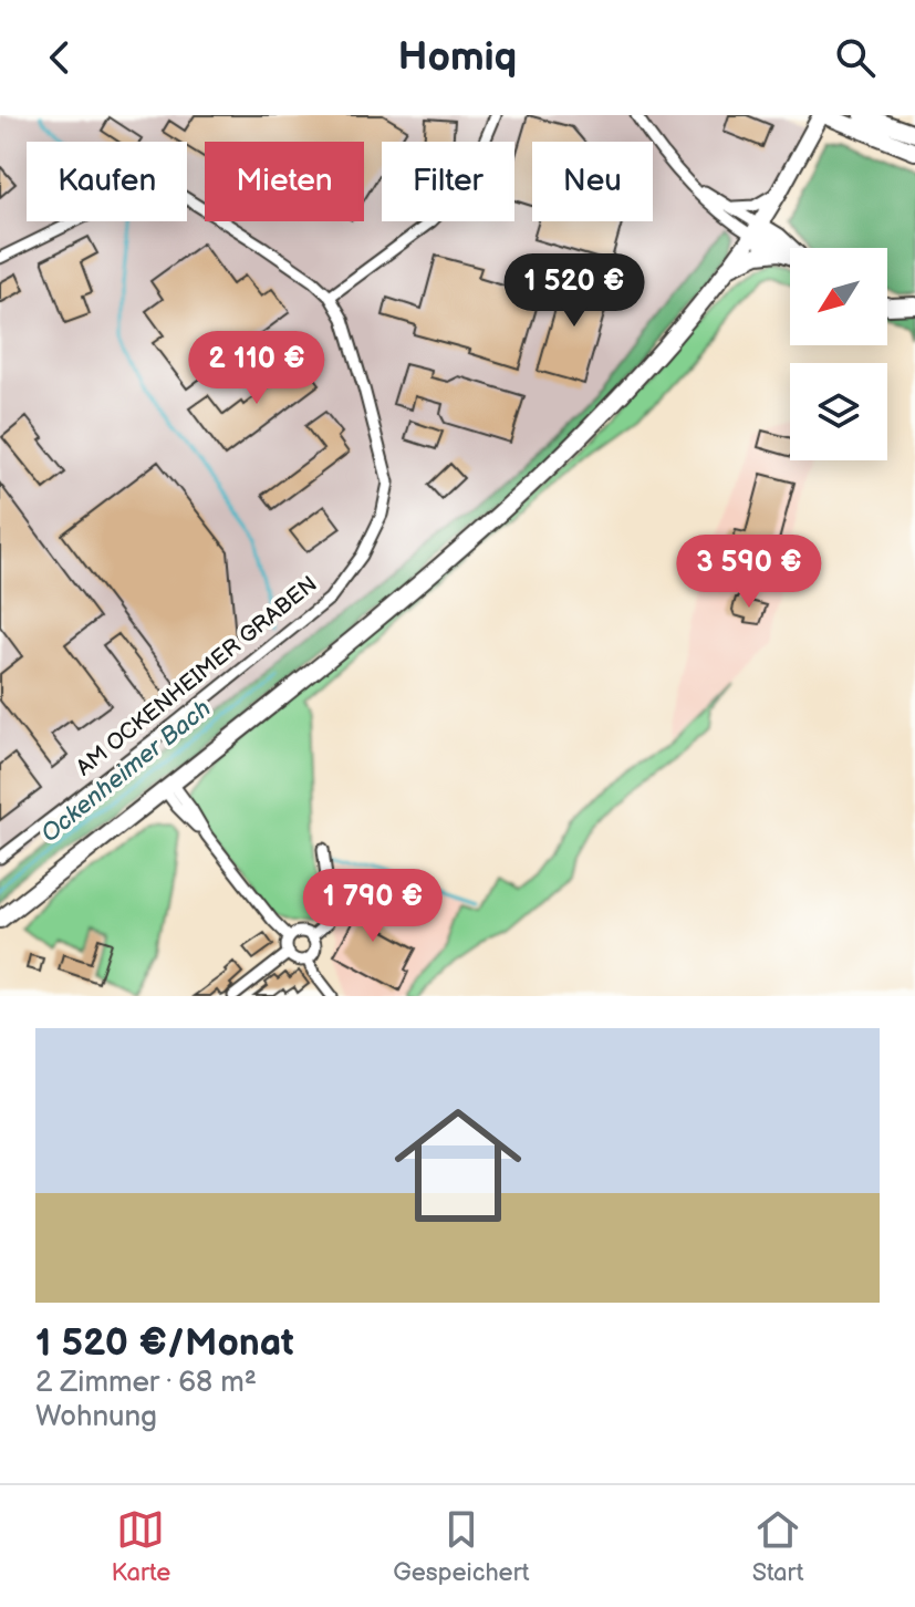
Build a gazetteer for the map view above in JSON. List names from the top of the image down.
{
  "streets": {
    "street": ["AM OCKENHEIMER GRABEN"]
  },
  "water": ["Ockenheimer Bach"],
  "north": "bottom left",
  "page": {
    "header": "Homiq",
    "chip": [
      "Kaufen",
      "Mieten",
      "Filter",
      "Neu"
    ],
    "price": [
      "1 520 €",
      "2 110 €",
      "3 590 €",
      "1 790 €"
    ],
    "list": [
      {
        "name": "1 520 €/Monat",
        "note": "2 Zimmer · 68 m² · Wohnung"
      }
    ],
    "tabs": ["Karte", "Gespeichert", "Start"]
  }
}
